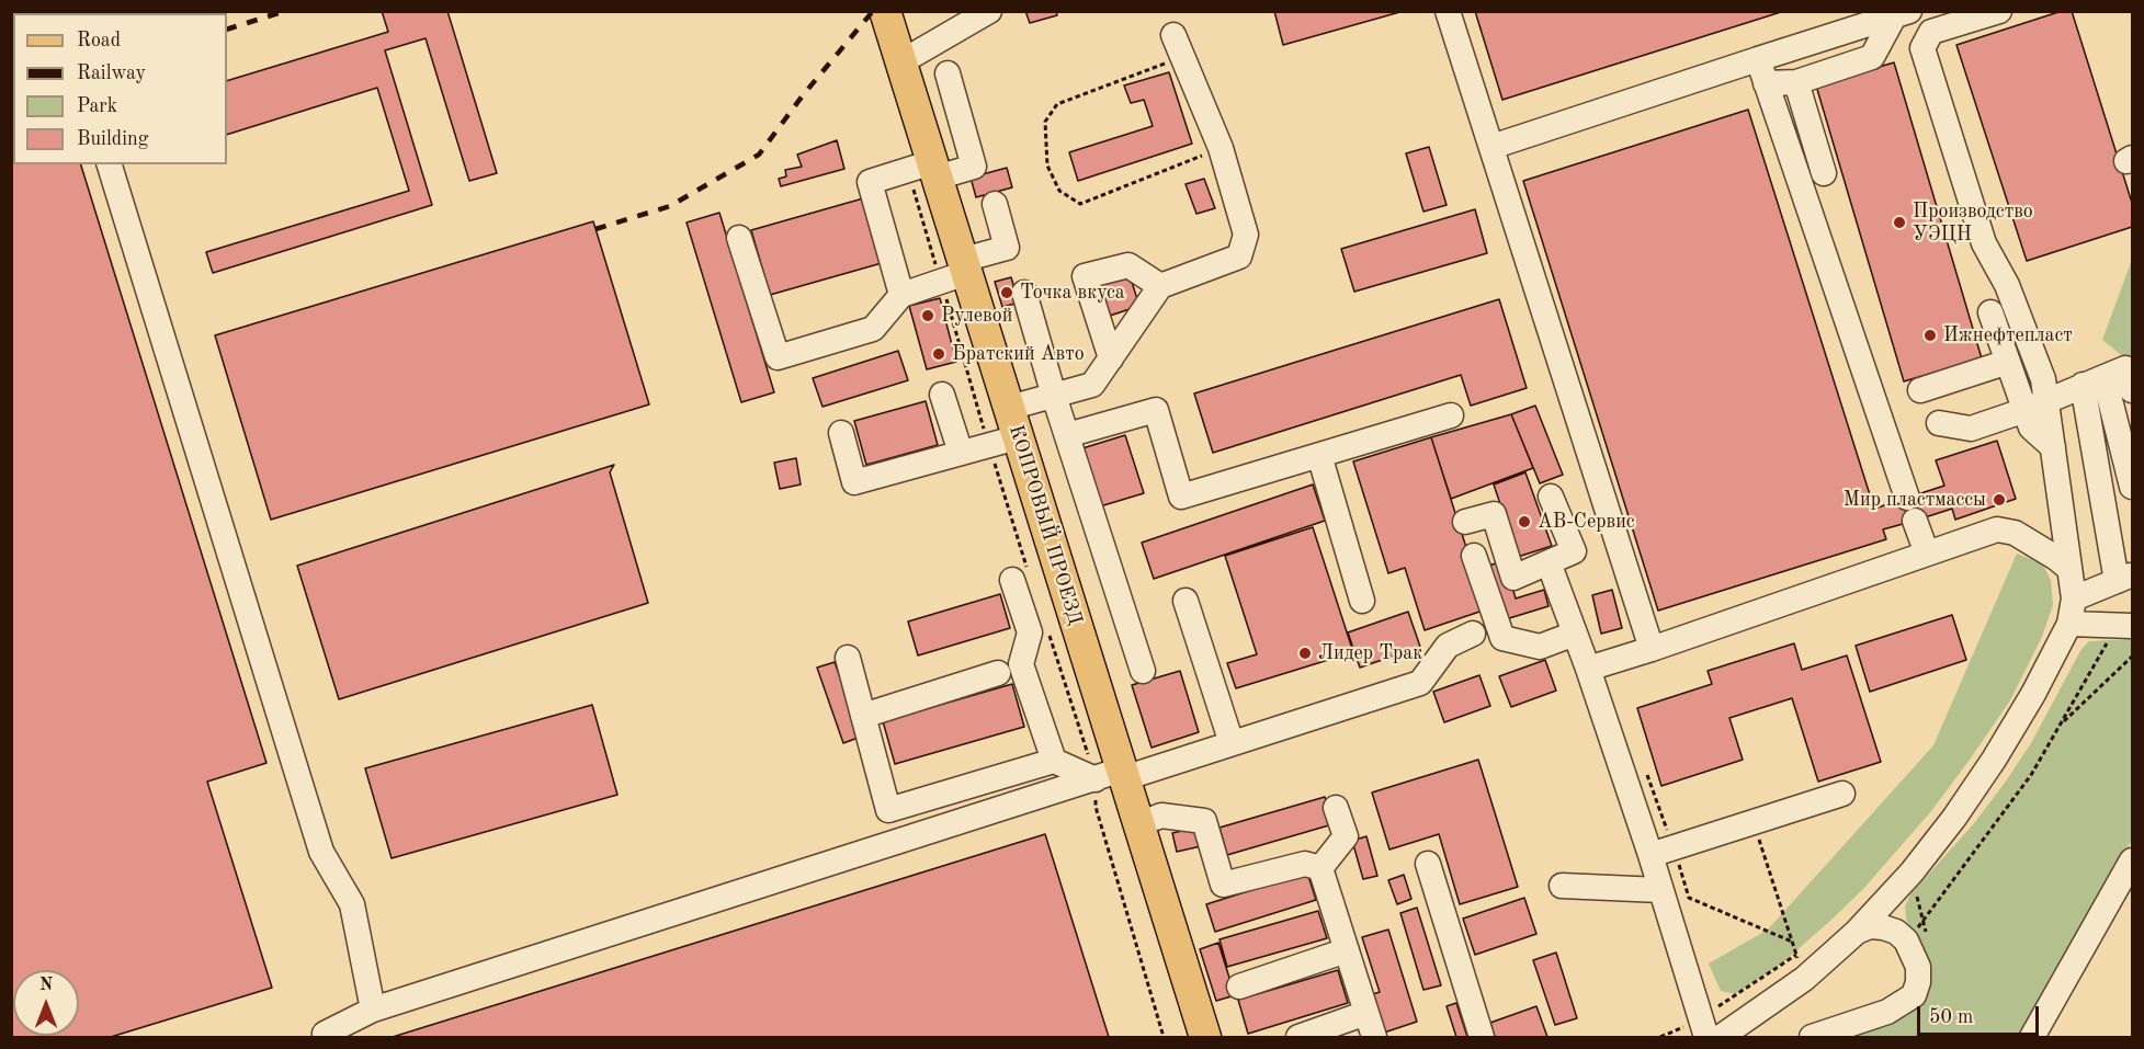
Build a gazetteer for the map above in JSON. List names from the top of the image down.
{
  "streets": {
    "main road": ["КОПРОВЫЙ ПРОЕЗД"]
  },
  "places": [
    "Производство УЭЦН",
    "Точка вкуса",
    "Рулевой",
    "Ижнефтепласт",
    "Братский Авто",
    "Мир пластмассы",
    "АВ-Сервис",
    "Лидер Трак"
  ],
  "legend": [
    "Road",
    "Railway",
    "Park",
    "Building"
  ],
  "scale_bar": "50 m",
  "north": "top"
}
